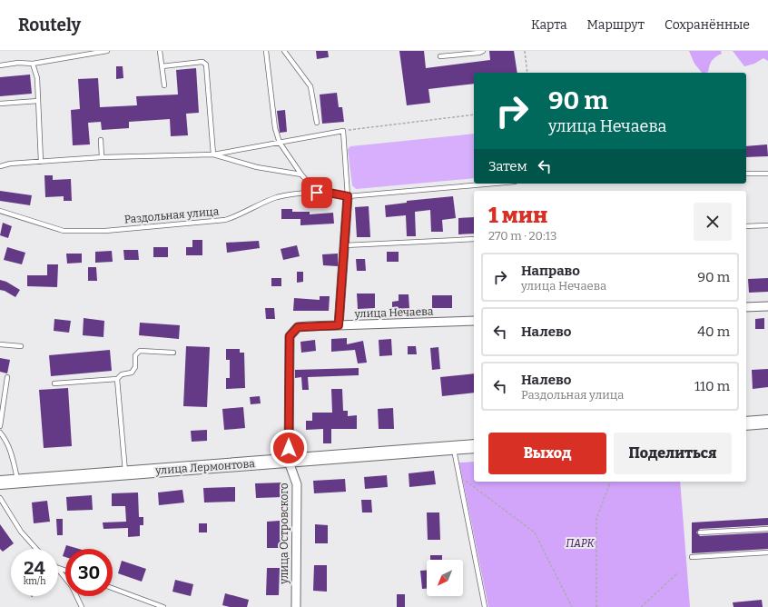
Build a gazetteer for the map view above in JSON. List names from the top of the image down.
{
  "streets": {
    "main road": ["улица Лермонтова"],
    "street": ["улица Нечаева", "улица Островского"],
    "lane": ["Раздольная улица"]
  },
  "crossings": [
    ["улица Нечаева", "улица Лермонтова"],
    ["улица Нечаева", "улица Островского"],
    ["улица Лермонтова", "улица Островского"]
  ],
  "parks": ["ПАРК"],
  "north": "bottom left",
  "page": {
    "header": "Routely",
    "nav": ["Карта", "Маршрут", "Сохранённые"],
    "turn": ["90 m", "улица Нечаева"],
    "then": "Затем",
    "heading": ["1 мин", "270 m · 20:13"],
    "list": [
      {
        "name": "Направо",
        "note": "улица Нечаева",
        "value": "90 m"
      },
      {
        "name": "Налево",
        "value": "40 m"
      },
      {
        "name": "Налево",
        "note": "Раздольная улица",
        "value": "110 m"
      }
    ],
    "buttons": ["Выход", "Поделиться"],
    "speed": "24 km/h",
    "limit": "30"
  }
}
